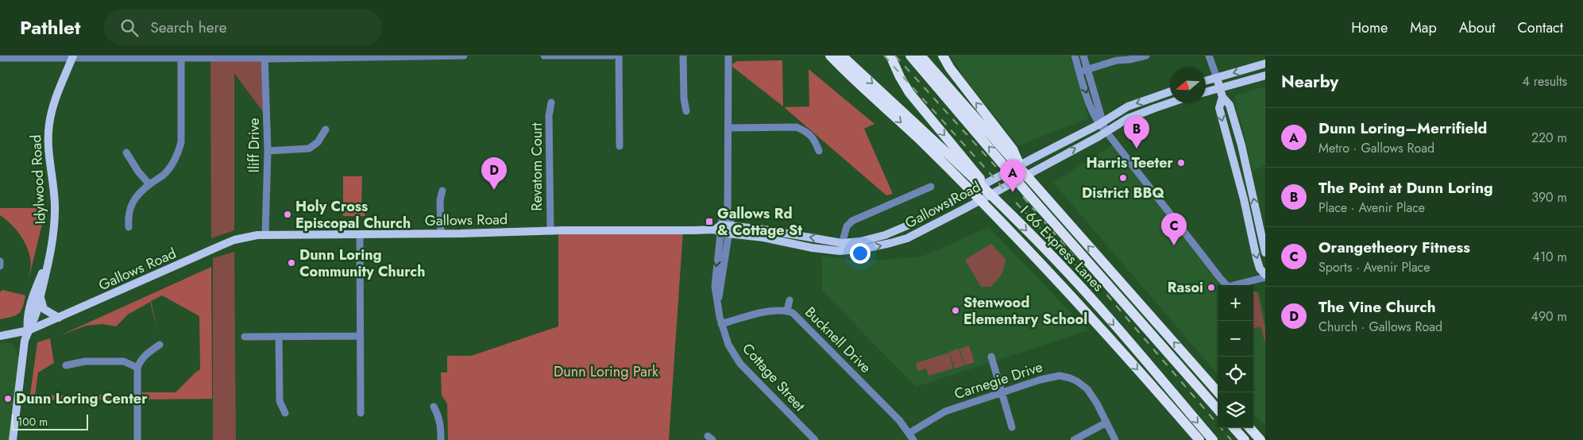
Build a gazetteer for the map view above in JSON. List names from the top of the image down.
{
  "streets": {
    "highway": ["I 66 Express Lanes"],
    "main road": ["Idylwood Road", "Gallows Road"],
    "street": [
      "Iliff Drive",
      "Revatom Court",
      "Bucknell Drive",
      "Cottage Street",
      "Carnegie Drive"
    ]
  },
  "crossings": [
    ["Iliff Drive", "Gallows Road"],
    ["Revatom Court", "Gallows Road"],
    ["Idylwood Road", "Gallows Road"],
    ["Gallows Road", "Cottage Street"],
    ["Bucknell Drive", "Cottage Street"],
    ["Bucknell Drive", "Carnegie Drive"]
  ],
  "parks": ["Dunn Loring Park"],
  "places": {
    "other": [
      "Harris Teeter",
      "District BBQ",
      "Holy Cross Episcopal Church",
      "Dunn Loring Community Church",
      "Rasoi",
      "Stenwood Elementary School",
      "Dunn Loring Center"
    ],
    "transit": ["Gallows Rd & Cottage St"]
  },
  "scale_bar": "100 m",
  "north": "left",
  "page": {
    "header": "Pathlet",
    "search": "Search here",
    "nav": [
      "Home",
      "Map",
      "About",
      "Contact"
    ],
    "heading": ["Nearby", "4 results"],
    "list": [
      {
        "mark": "A",
        "name": "Dunn Loring–Merrifield",
        "note": "Metro · Gallows Road",
        "value": "220 m"
      },
      {
        "mark": "B",
        "name": "The Point at Dunn Loring",
        "note": "Place · Avenir Place",
        "value": "390 m"
      },
      {
        "mark": "C",
        "name": "Orangetheory Fitness",
        "note": "Sports · Avenir Place",
        "value": "410 m"
      },
      {
        "mark": "D",
        "name": "The Vine Church",
        "note": "Church · Gallows Road",
        "value": "490 m"
      }
    ],
    "pins": [
      "B",
      "D",
      "A",
      "C"
    ],
    "map_buttons": ["+", "−"],
    "scale": "100 m"
  }
}
